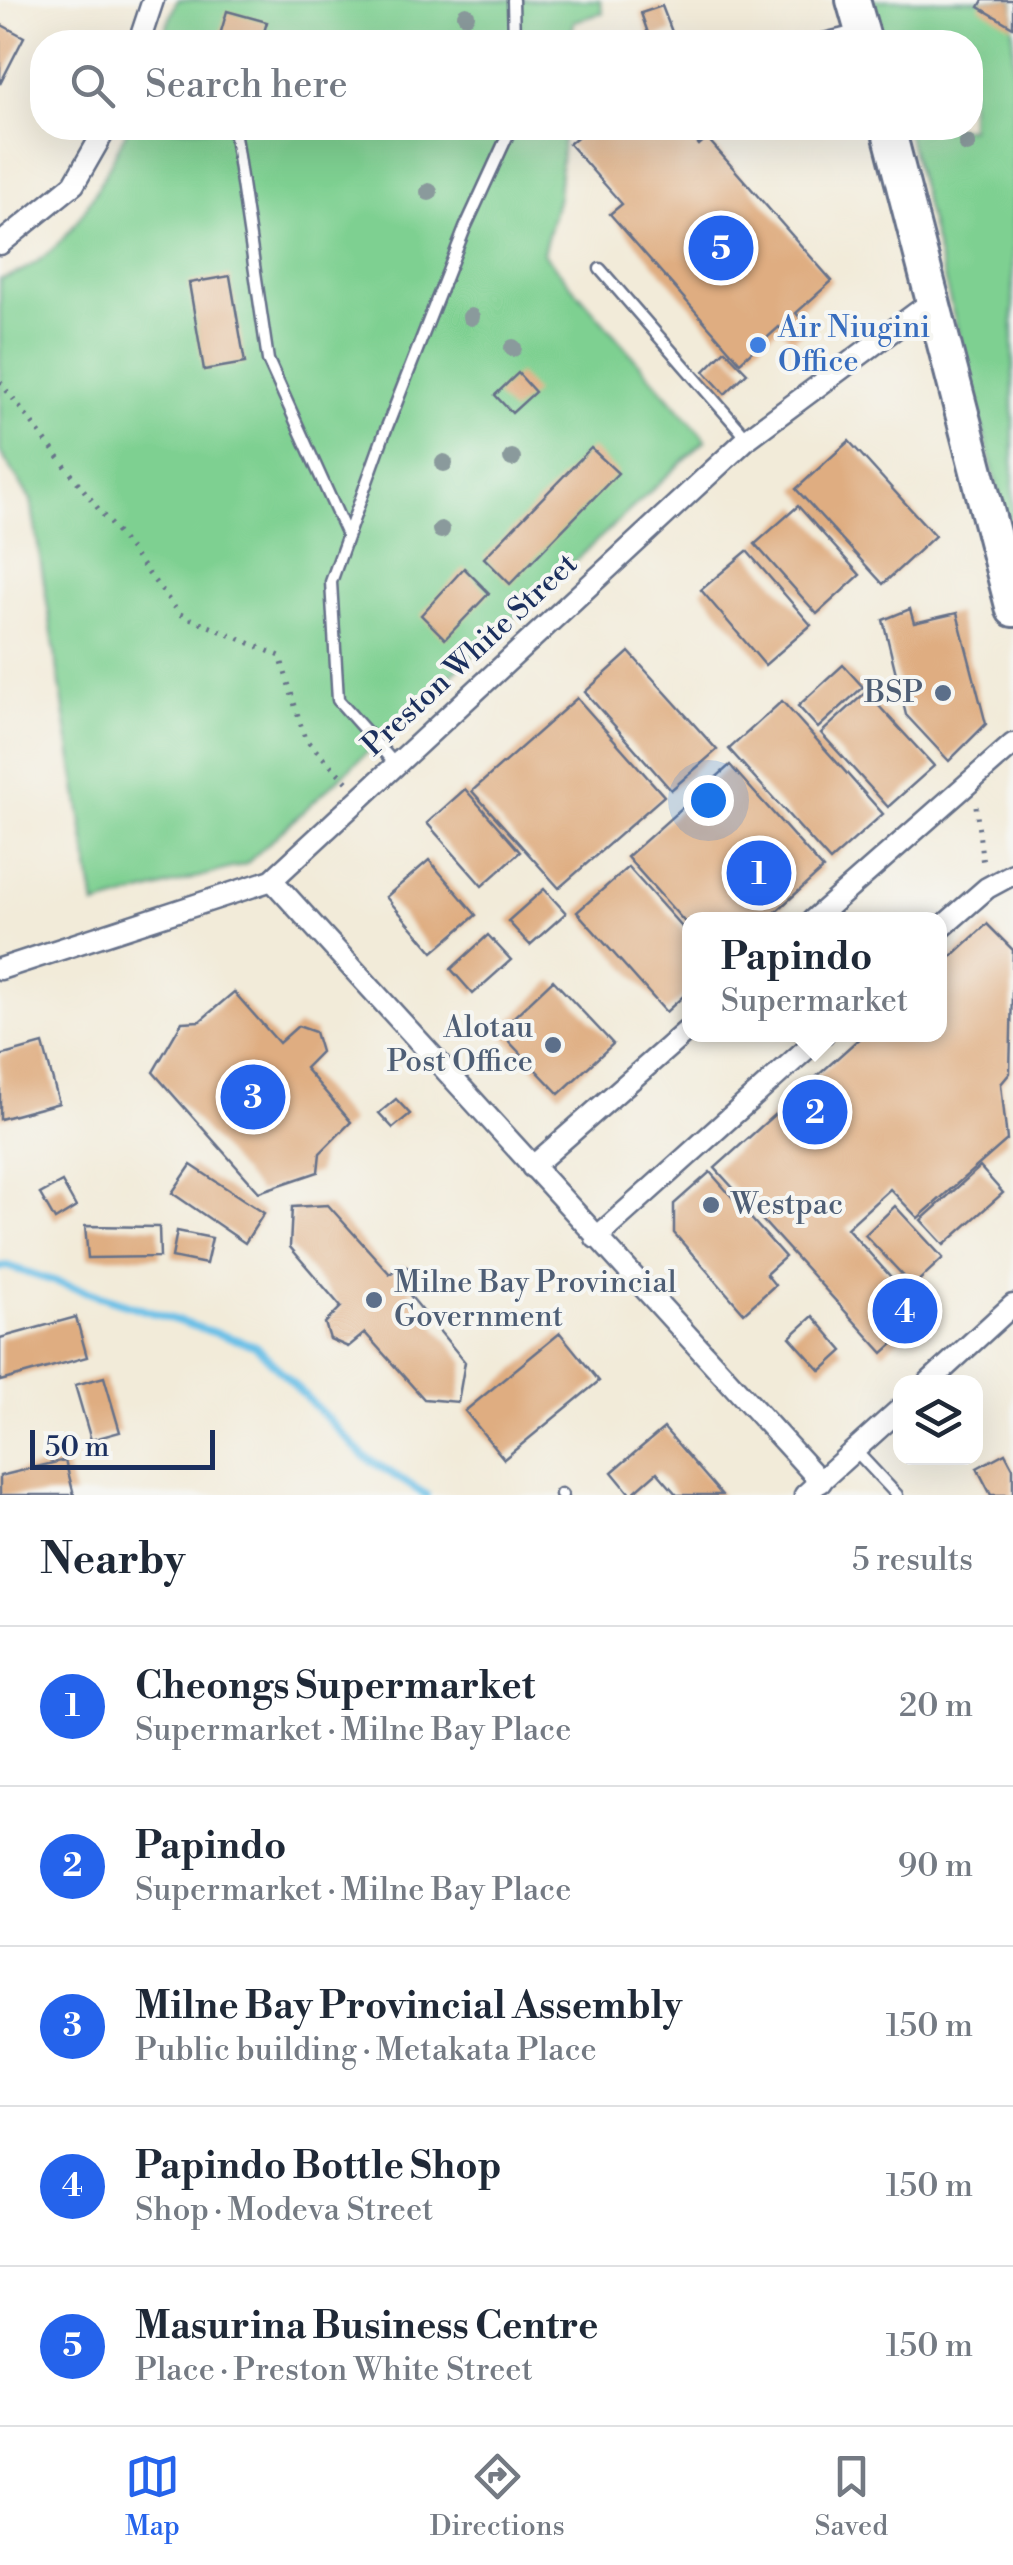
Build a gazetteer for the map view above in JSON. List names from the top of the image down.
{
  "streets": {
    "street": ["Preston White Street"]
  },
  "places": [
    "Air Niugini Office",
    "BSP",
    "Alotau Post Office",
    "Westpac",
    "Milne Bay Provincial Government"
  ],
  "scale_bar": "50 m",
  "page": {
    "search": "Search here",
    "pins": [
      "5",
      "1",
      "3",
      "2",
      "4"
    ],
    "popup": ["Papindo", "Supermarket"],
    "scale": "50 m",
    "heading": ["Nearby", "5 results"],
    "list": [
      {
        "mark": "1",
        "name": "Cheongs Supermarket",
        "note": "Supermarket · Milne Bay Place",
        "value": "20 m"
      },
      {
        "mark": "2",
        "name": "Papindo",
        "note": "Supermarket · Milne Bay Place",
        "value": "90 m"
      },
      {
        "mark": "3",
        "name": "Milne Bay Provincial Assembly",
        "note": "Public building · Metakata Place",
        "value": "150 m"
      },
      {
        "mark": "4",
        "name": "Papindo Bottle Shop",
        "note": "Shop · Modeva Street",
        "value": "150 m"
      },
      {
        "mark": "5",
        "name": "Masurina Business Centre",
        "note": "Place · Preston White Street",
        "value": "150 m"
      }
    ],
    "nav": ["Map", "Directions", "Saved"]
  }
}
